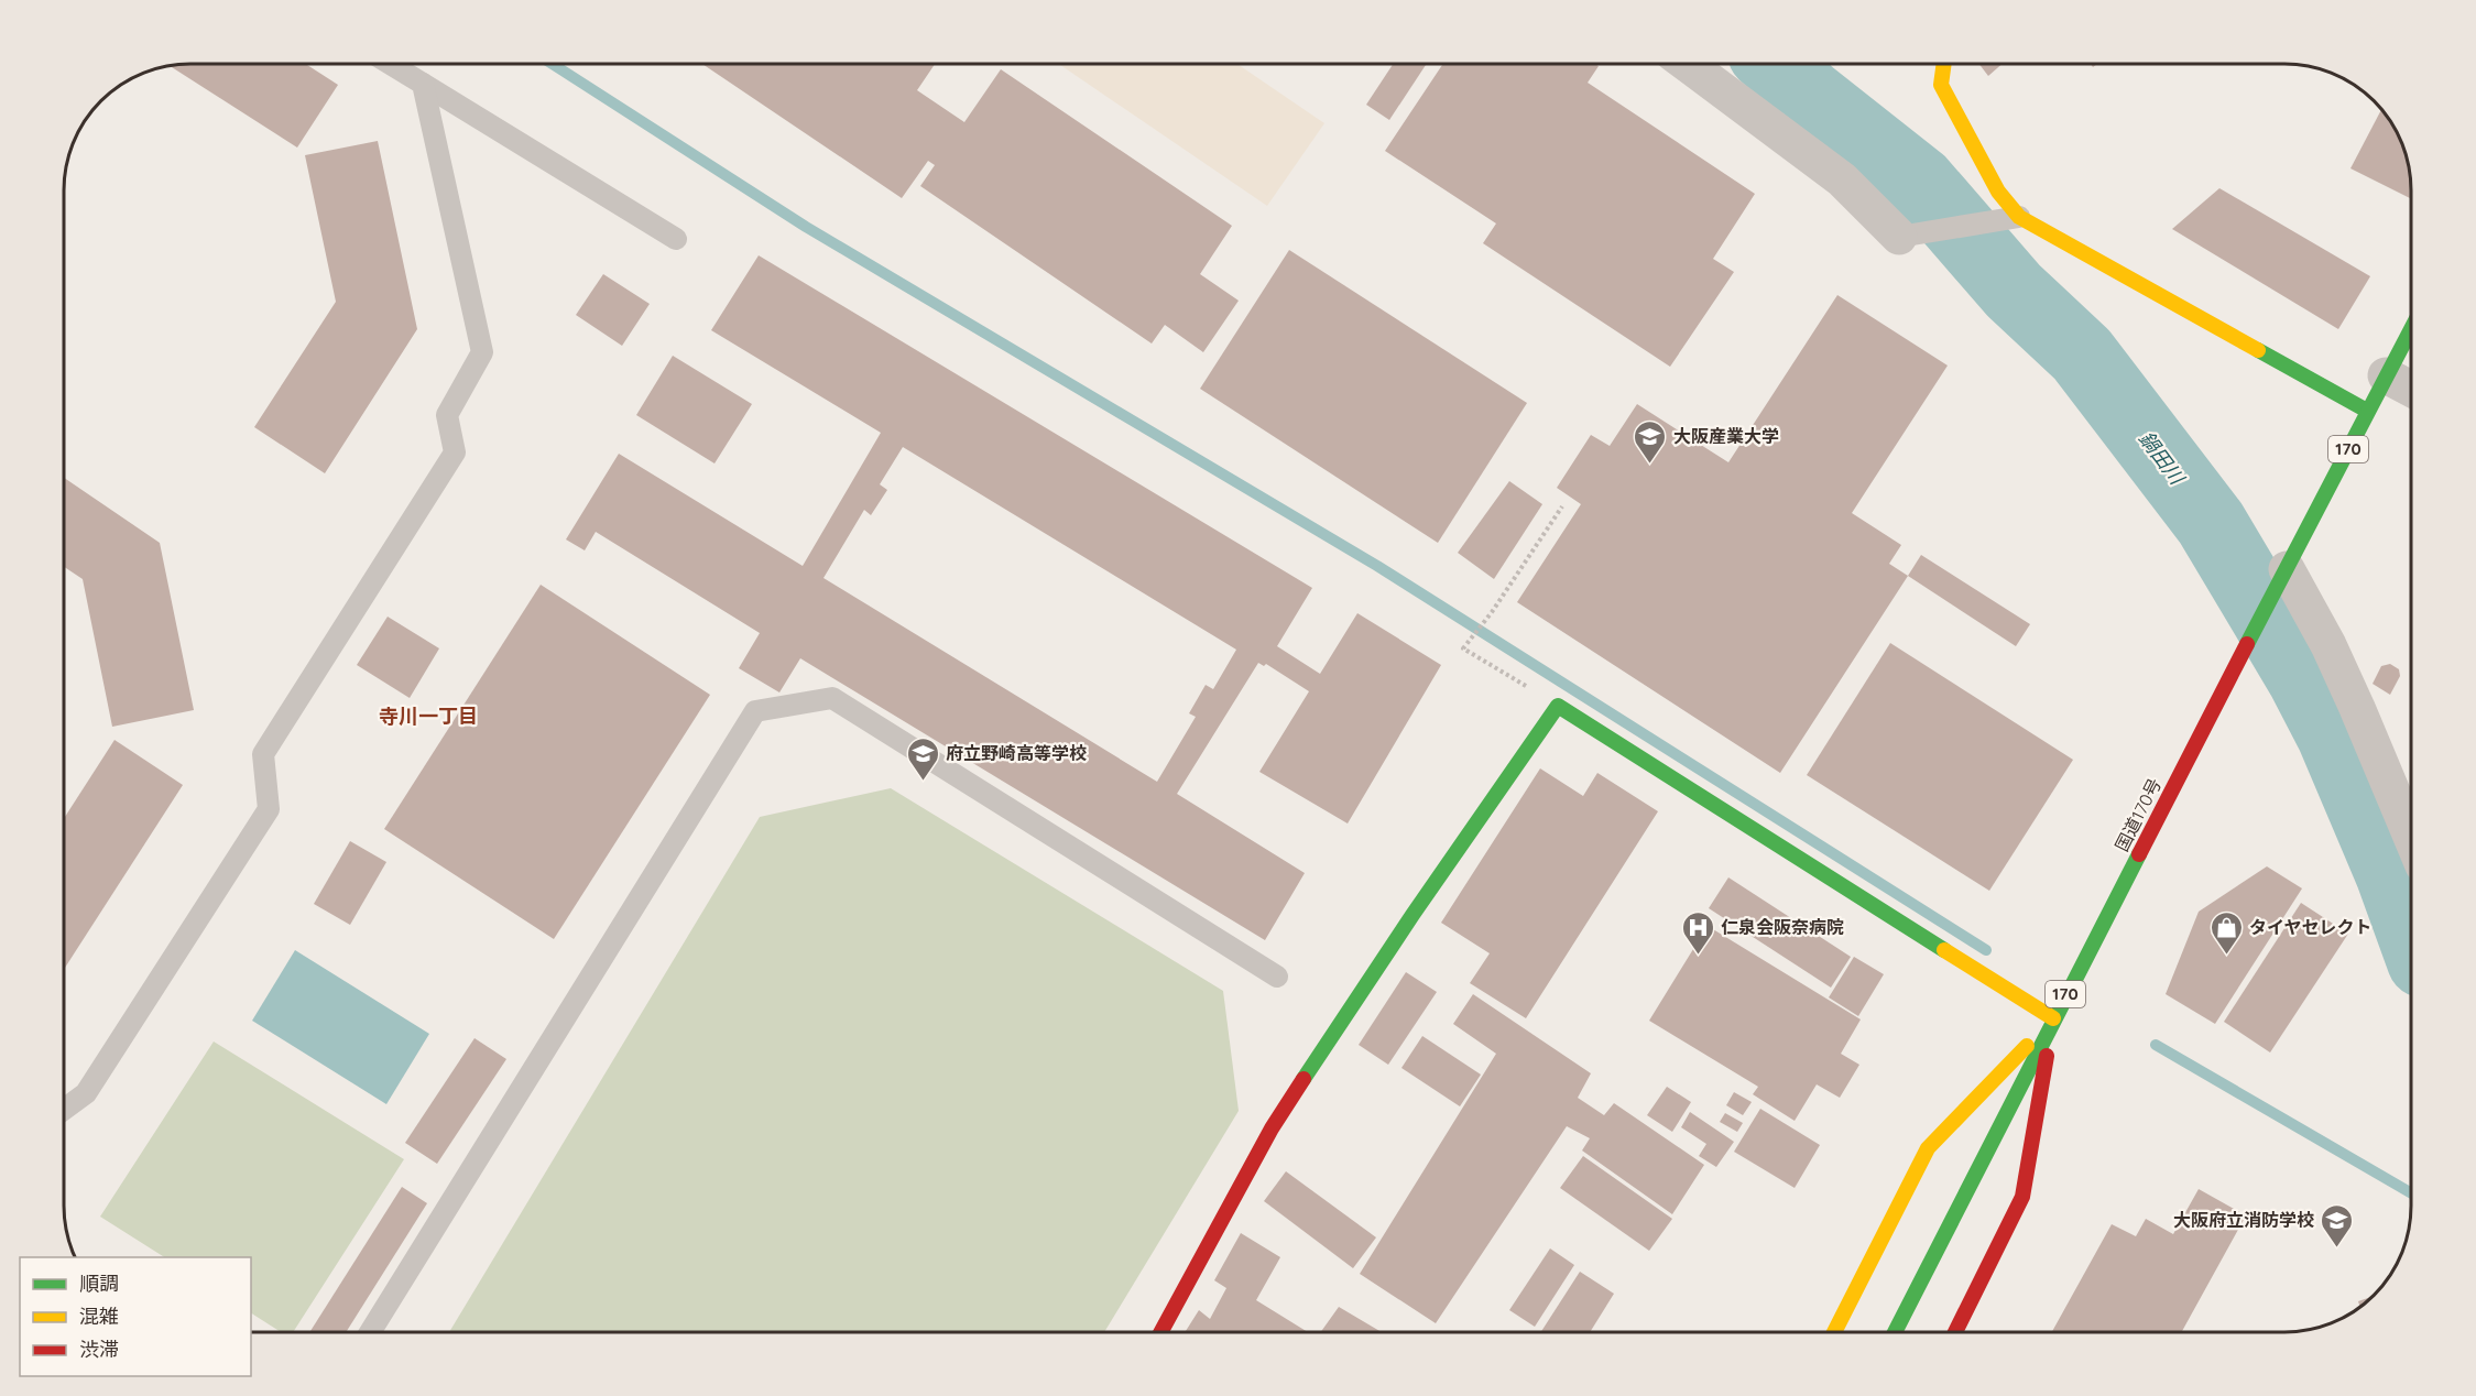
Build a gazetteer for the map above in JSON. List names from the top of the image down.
{
  "streets": {
    "main road": ["170", "国道170号"]
  },
  "crossings": [
    ["170", "国道170号"]
  ],
  "districts": ["寺川一丁目"],
  "water": ["鍋田川"],
  "places": {
    "school or university": ["大阪産業大学", "府立野崎高等学校", "大阪府立消防学校"],
    "hospital": ["仁泉会阪奈病院"],
    "shop": ["タイヤセレクト"]
  },
  "legend": ["順調", "混雑", "渋滞"]
}
